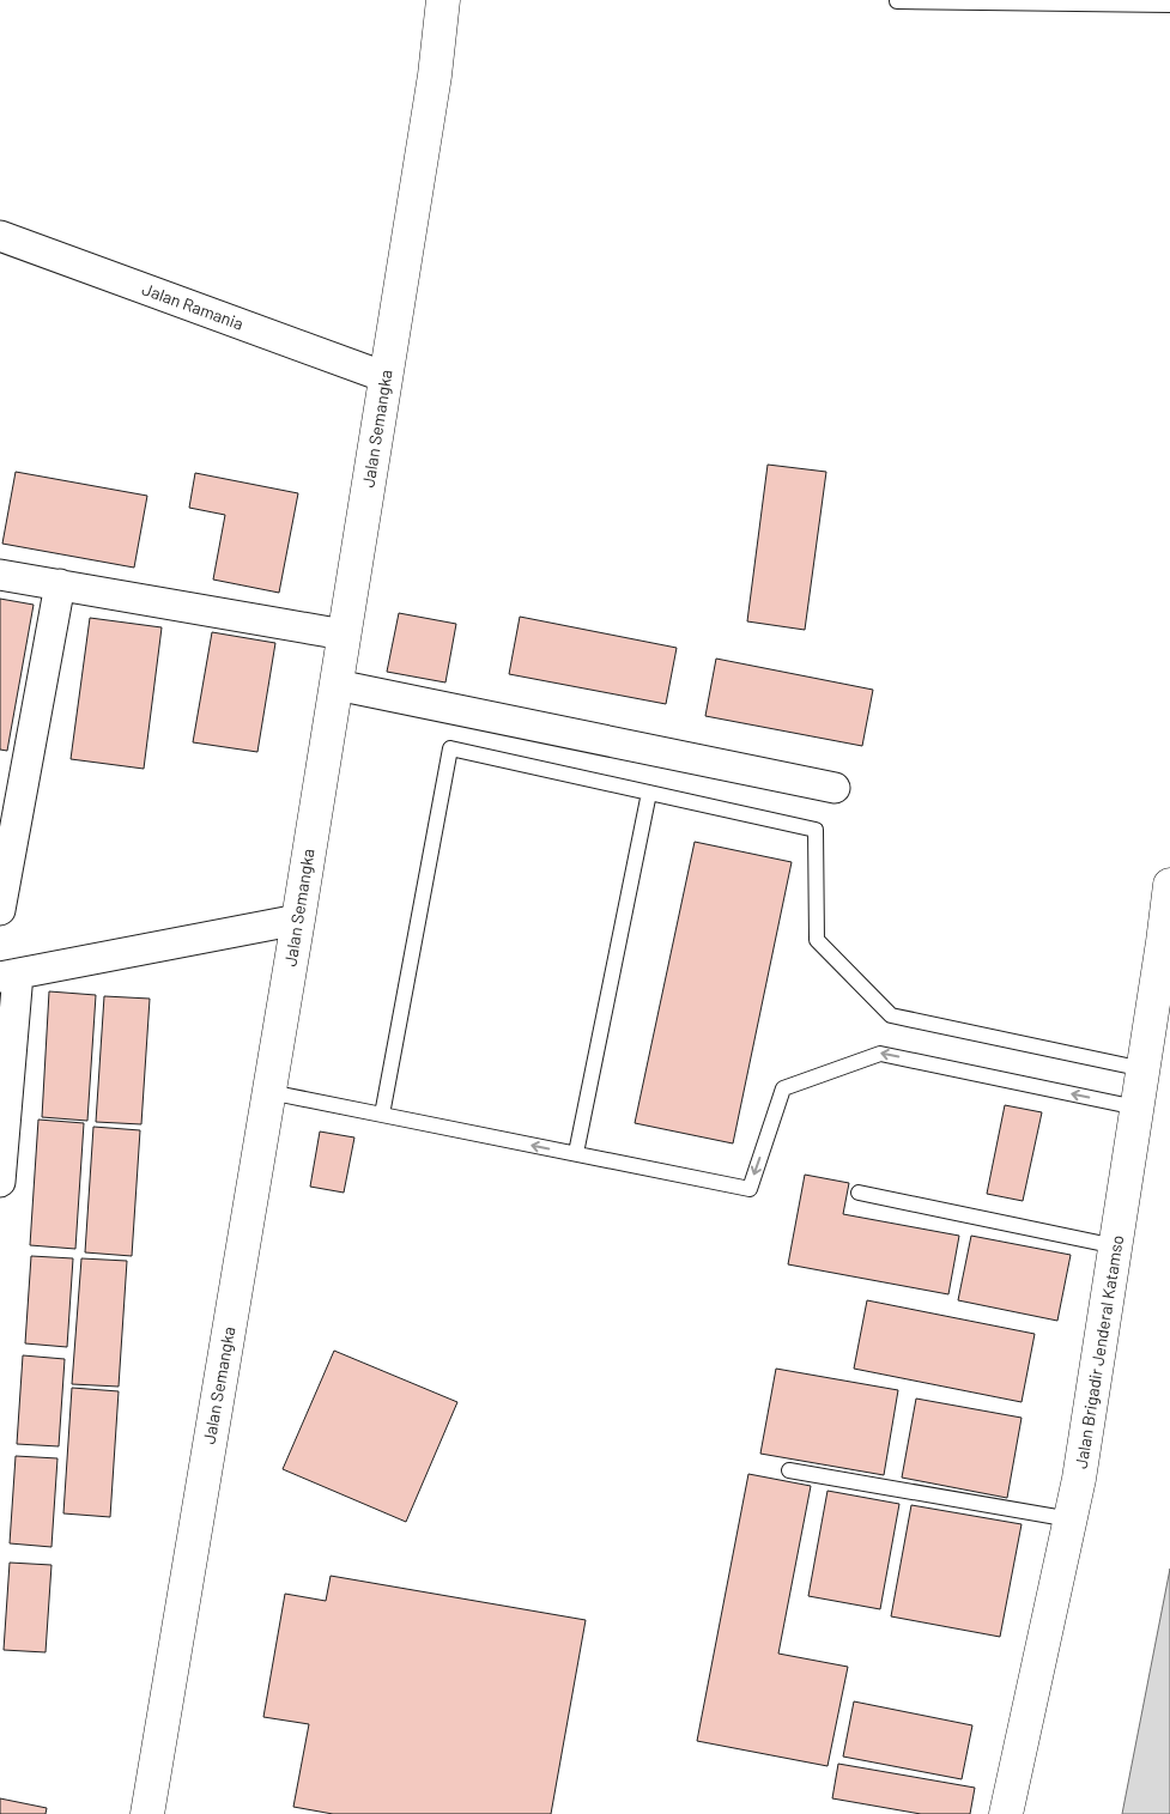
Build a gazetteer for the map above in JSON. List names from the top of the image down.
{
  "streets": {
    "main road": ["Jalan Semangka", "Jalan Brigadir Jenderal Katamso"],
    "street": ["Jalan Ramania"]
  },
  "crossings": [
    ["Jalan Ramania", "Jalan Semangka"]
  ]
}
